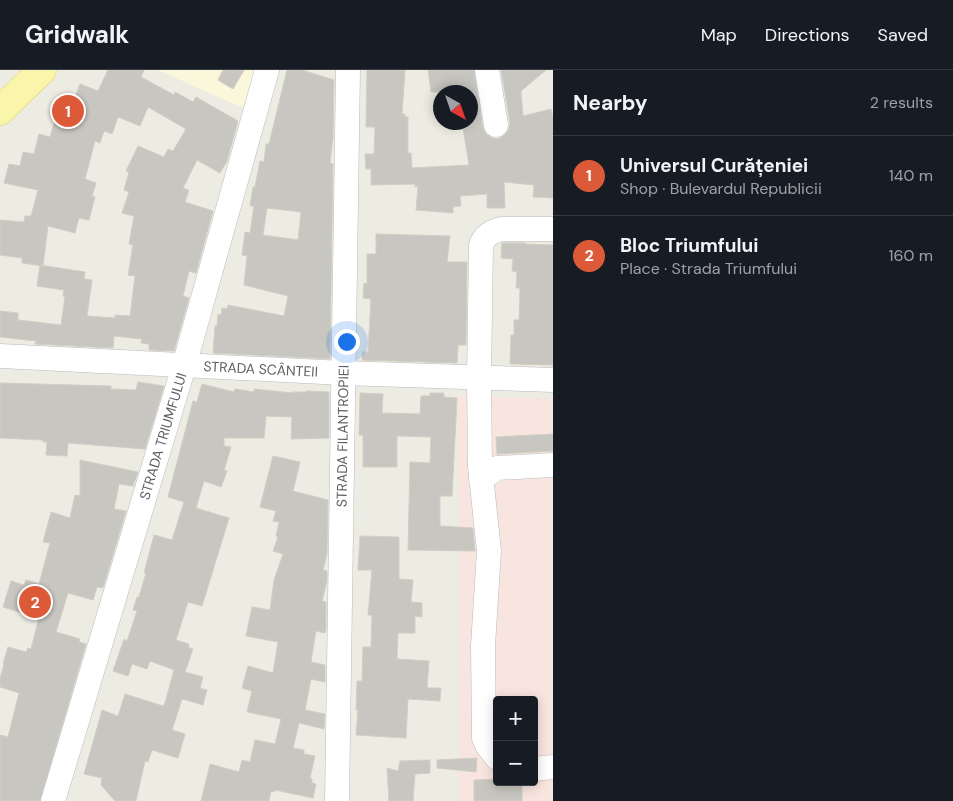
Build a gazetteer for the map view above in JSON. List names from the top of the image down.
{
  "streets": {
    "street": ["STRADA SCÂNTEII", "STRADA FILANTROPIEI", "STRADA TRIUMFULUI"]
  },
  "crossings": [
    ["STRADA SCÂNTEII", "STRADA FILANTROPIEI"],
    ["STRADA SCÂNTEII", "STRADA TRIUMFULUI"]
  ],
  "north": "bottom right",
  "page": {
    "header": "Gridwalk",
    "nav": ["Map", "Directions", "Saved"],
    "heading": ["Nearby", "2 results"],
    "pins": ["1", "2"],
    "list": [
      {
        "mark": "1",
        "name": "Universul Curățeniei",
        "note": "Shop · Bulevardul Republicii",
        "value": "140 m"
      },
      {
        "mark": "2",
        "name": "Bloc Triumfului",
        "note": "Place · Strada Triumfului",
        "value": "160 m"
      }
    ],
    "map_buttons": ["+", "−"]
  }
}
